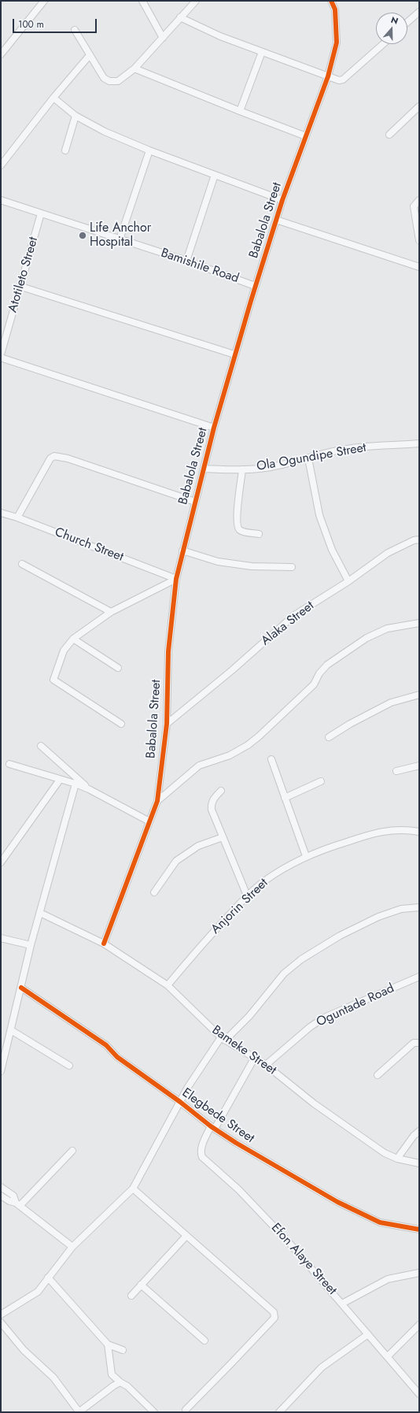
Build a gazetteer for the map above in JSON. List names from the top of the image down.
{
  "streets": {
    "street": [
      "Babalola Street",
      "Bamishile Road",
      "Atotileto Street",
      "Ola Ogundipe Street",
      "Church Street",
      "Alaka Street",
      "Anjorin Street",
      "Oguntade Road",
      "Bameke Street",
      "Elegbede Street",
      "Efon Alaye Street"
    ]
  },
  "crossings": [
    ["Babalola Street", "Bamishile Road"],
    ["Babalola Street", "Ola Ogundipe Street"],
    ["Babalola Street", "Church Street"],
    ["Babalola Street", "Alaka Street"],
    ["Babalola Street", "Bameke Street"],
    ["Bamishile Road", "Atotileto Street"],
    ["Anjorin Street", "Bameke Street"],
    ["Oguntade Road", "Bameke Street"],
    ["Bameke Street", "Efon Alaye Street"],
    ["Elegbede Street", "Efon Alaye Street"]
  ],
  "places": ["Life Anchor Hospital"],
  "scale_bar": "100 m",
  "north": "top"
}
